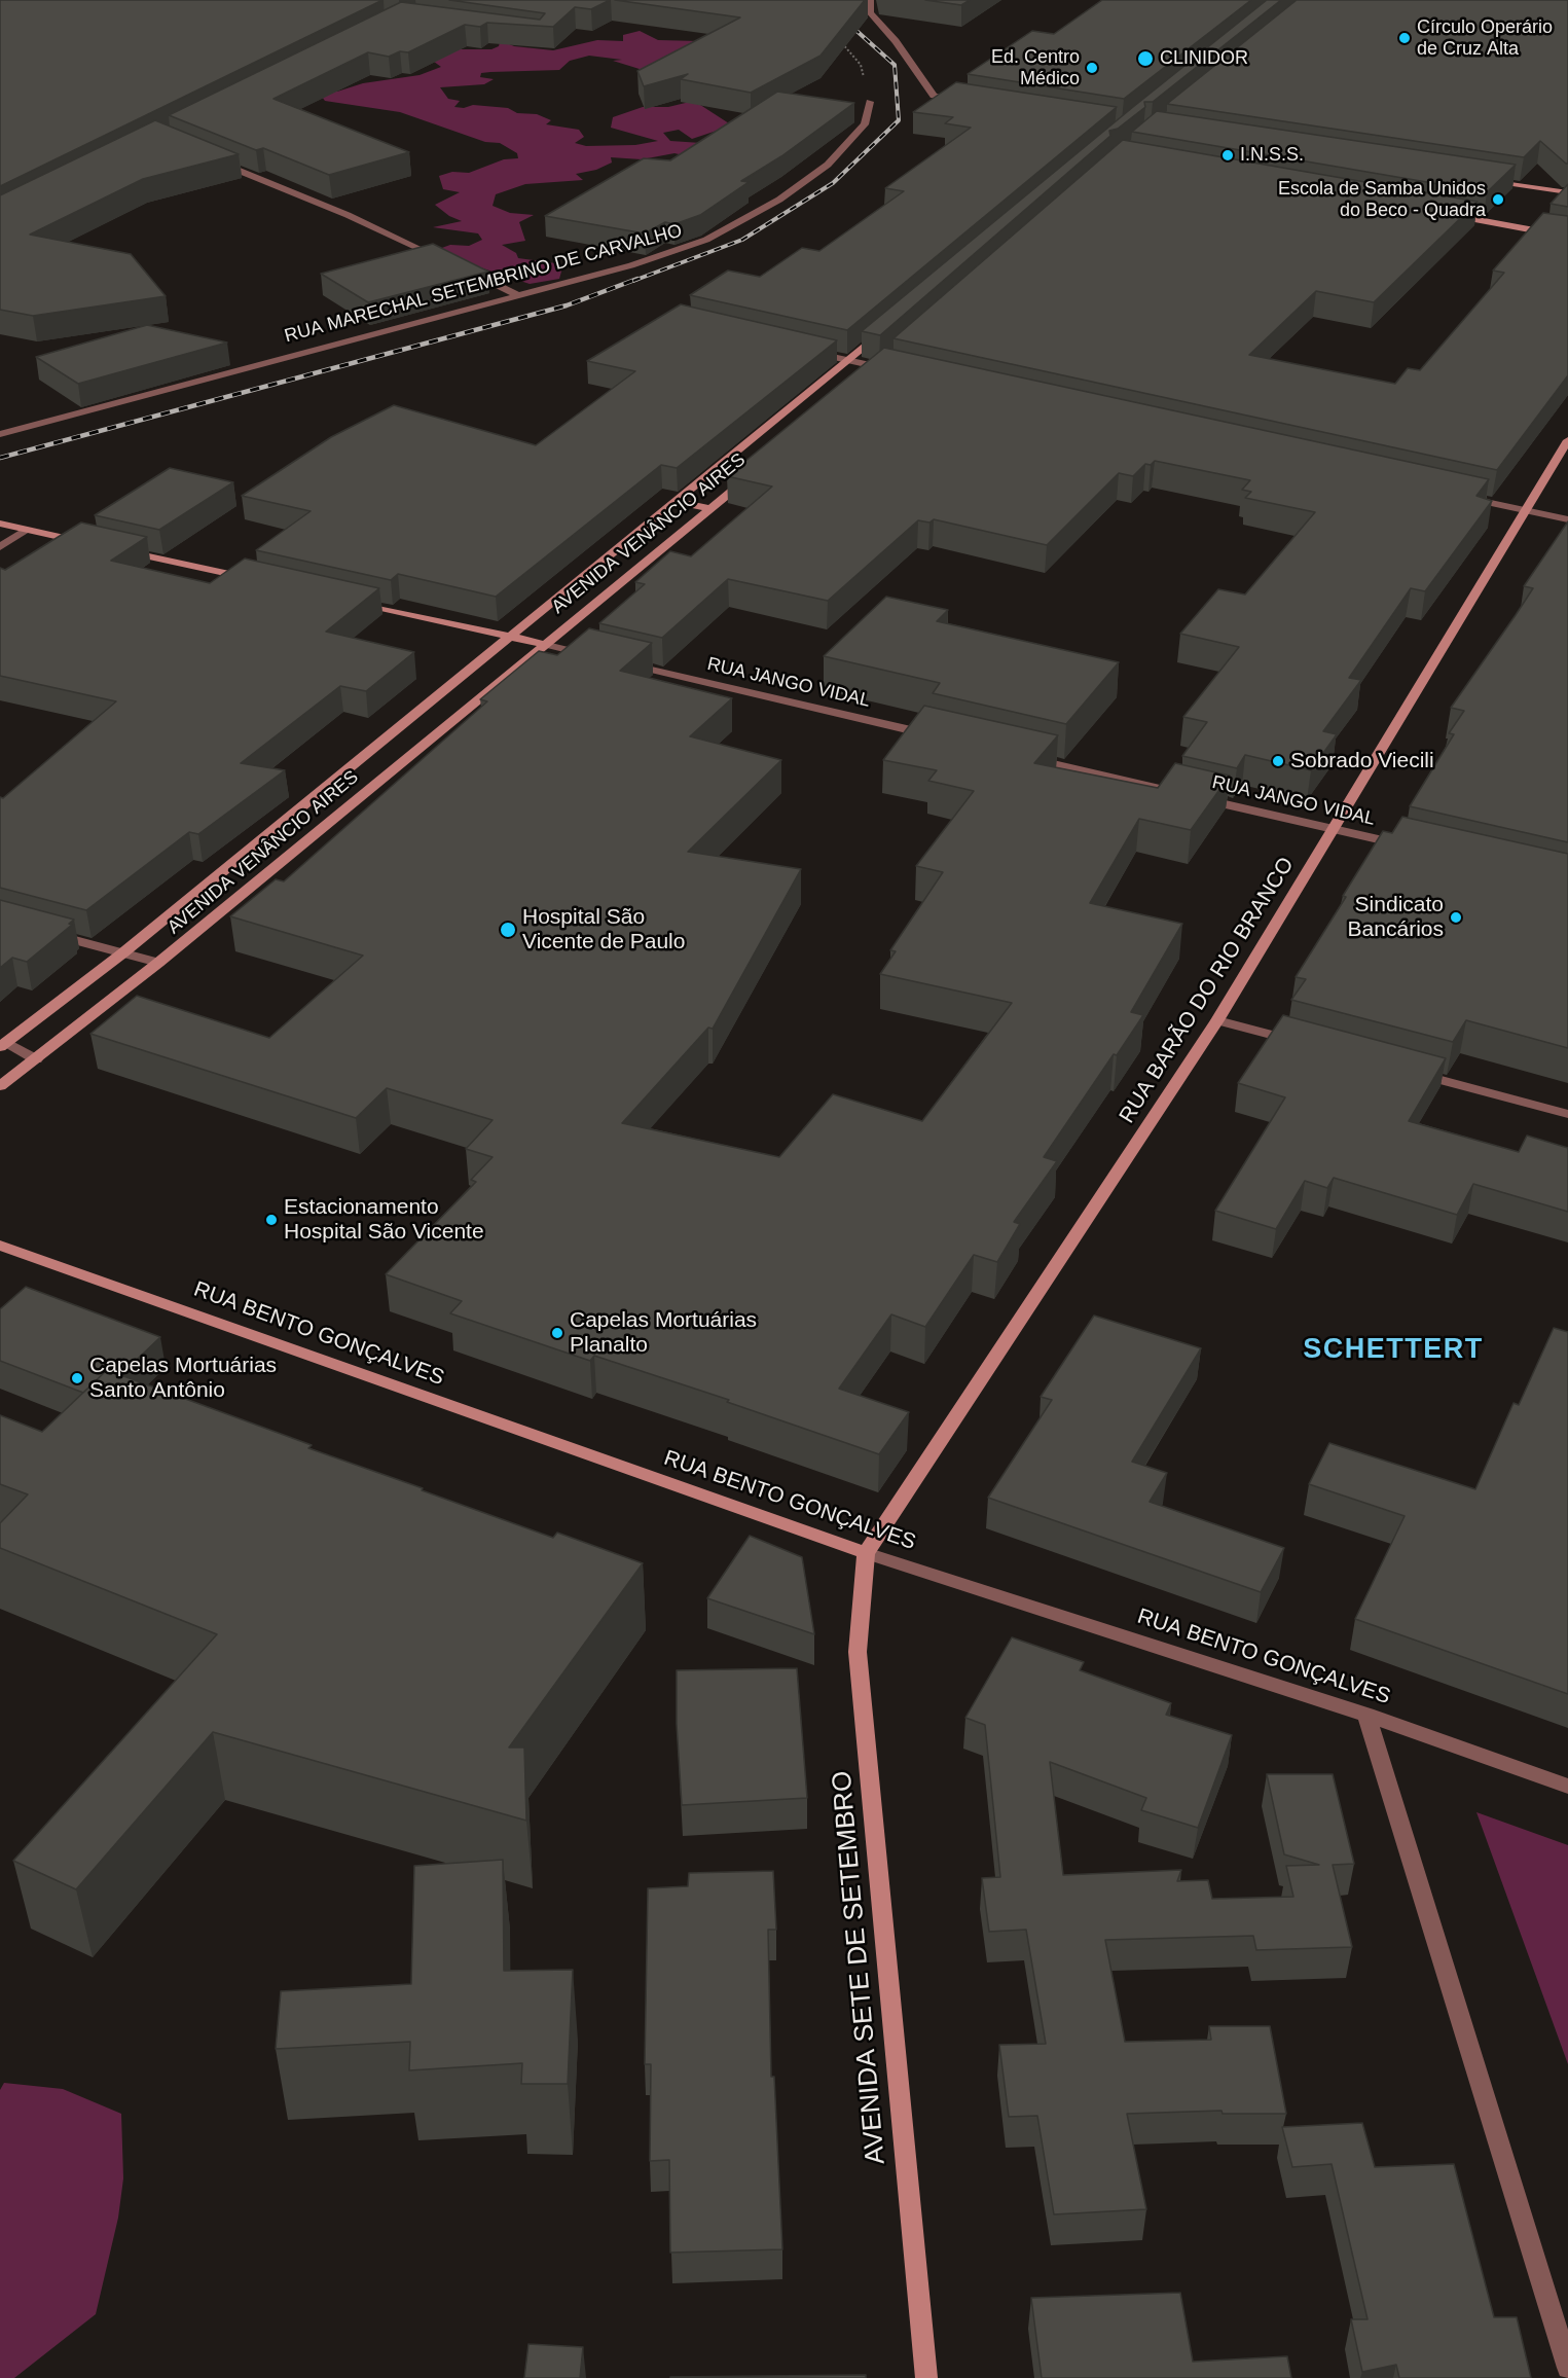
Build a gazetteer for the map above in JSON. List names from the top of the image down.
{
  "streets": {
    "street": [
      "RUA MARECHAL SETEMBRINO DE CARVALHO",
      "AVENIDA VENÂNCIO AIRES",
      "RUA JANGO VIDAL",
      "RUA BARÃO DO RIO BRANCO",
      "RUA BENTO GONÇALVES",
      "AVENIDA SETE DE SETEMBRO"
    ]
  },
  "crossings": [
    ["AVENIDA VENÂNCIO AIRES", "RUA JANGO VIDAL"],
    ["RUA JANGO VIDAL", "RUA BARÃO DO RIO BRANCO"],
    ["RUA BARÃO DO RIO BRANCO", "RUA BENTO GONÇALVES"],
    ["RUA BARÃO DO RIO BRANCO", "AVENIDA SETE DE SETEMBRO"],
    ["RUA BENTO GONÇALVES", "AVENIDA SETE DE SETEMBRO"]
  ],
  "districts": ["SCHETTERT"],
  "places": [
    "Círculo Operário de Cruz Alta",
    "CLINIDOR",
    "Ed. Centro Médico",
    "I.N.S.S.",
    "Escola de Samba Unidos do Beco - Quadra",
    "Sobrado Viecili",
    "Sindicato Bancários",
    "Hospital São Vicente de Paulo",
    "Estacionamento Hospital São Vicente",
    "Capelas Mortuárias Planalto",
    "Capelas Mortuárias Santo Antônio"
  ]
}
